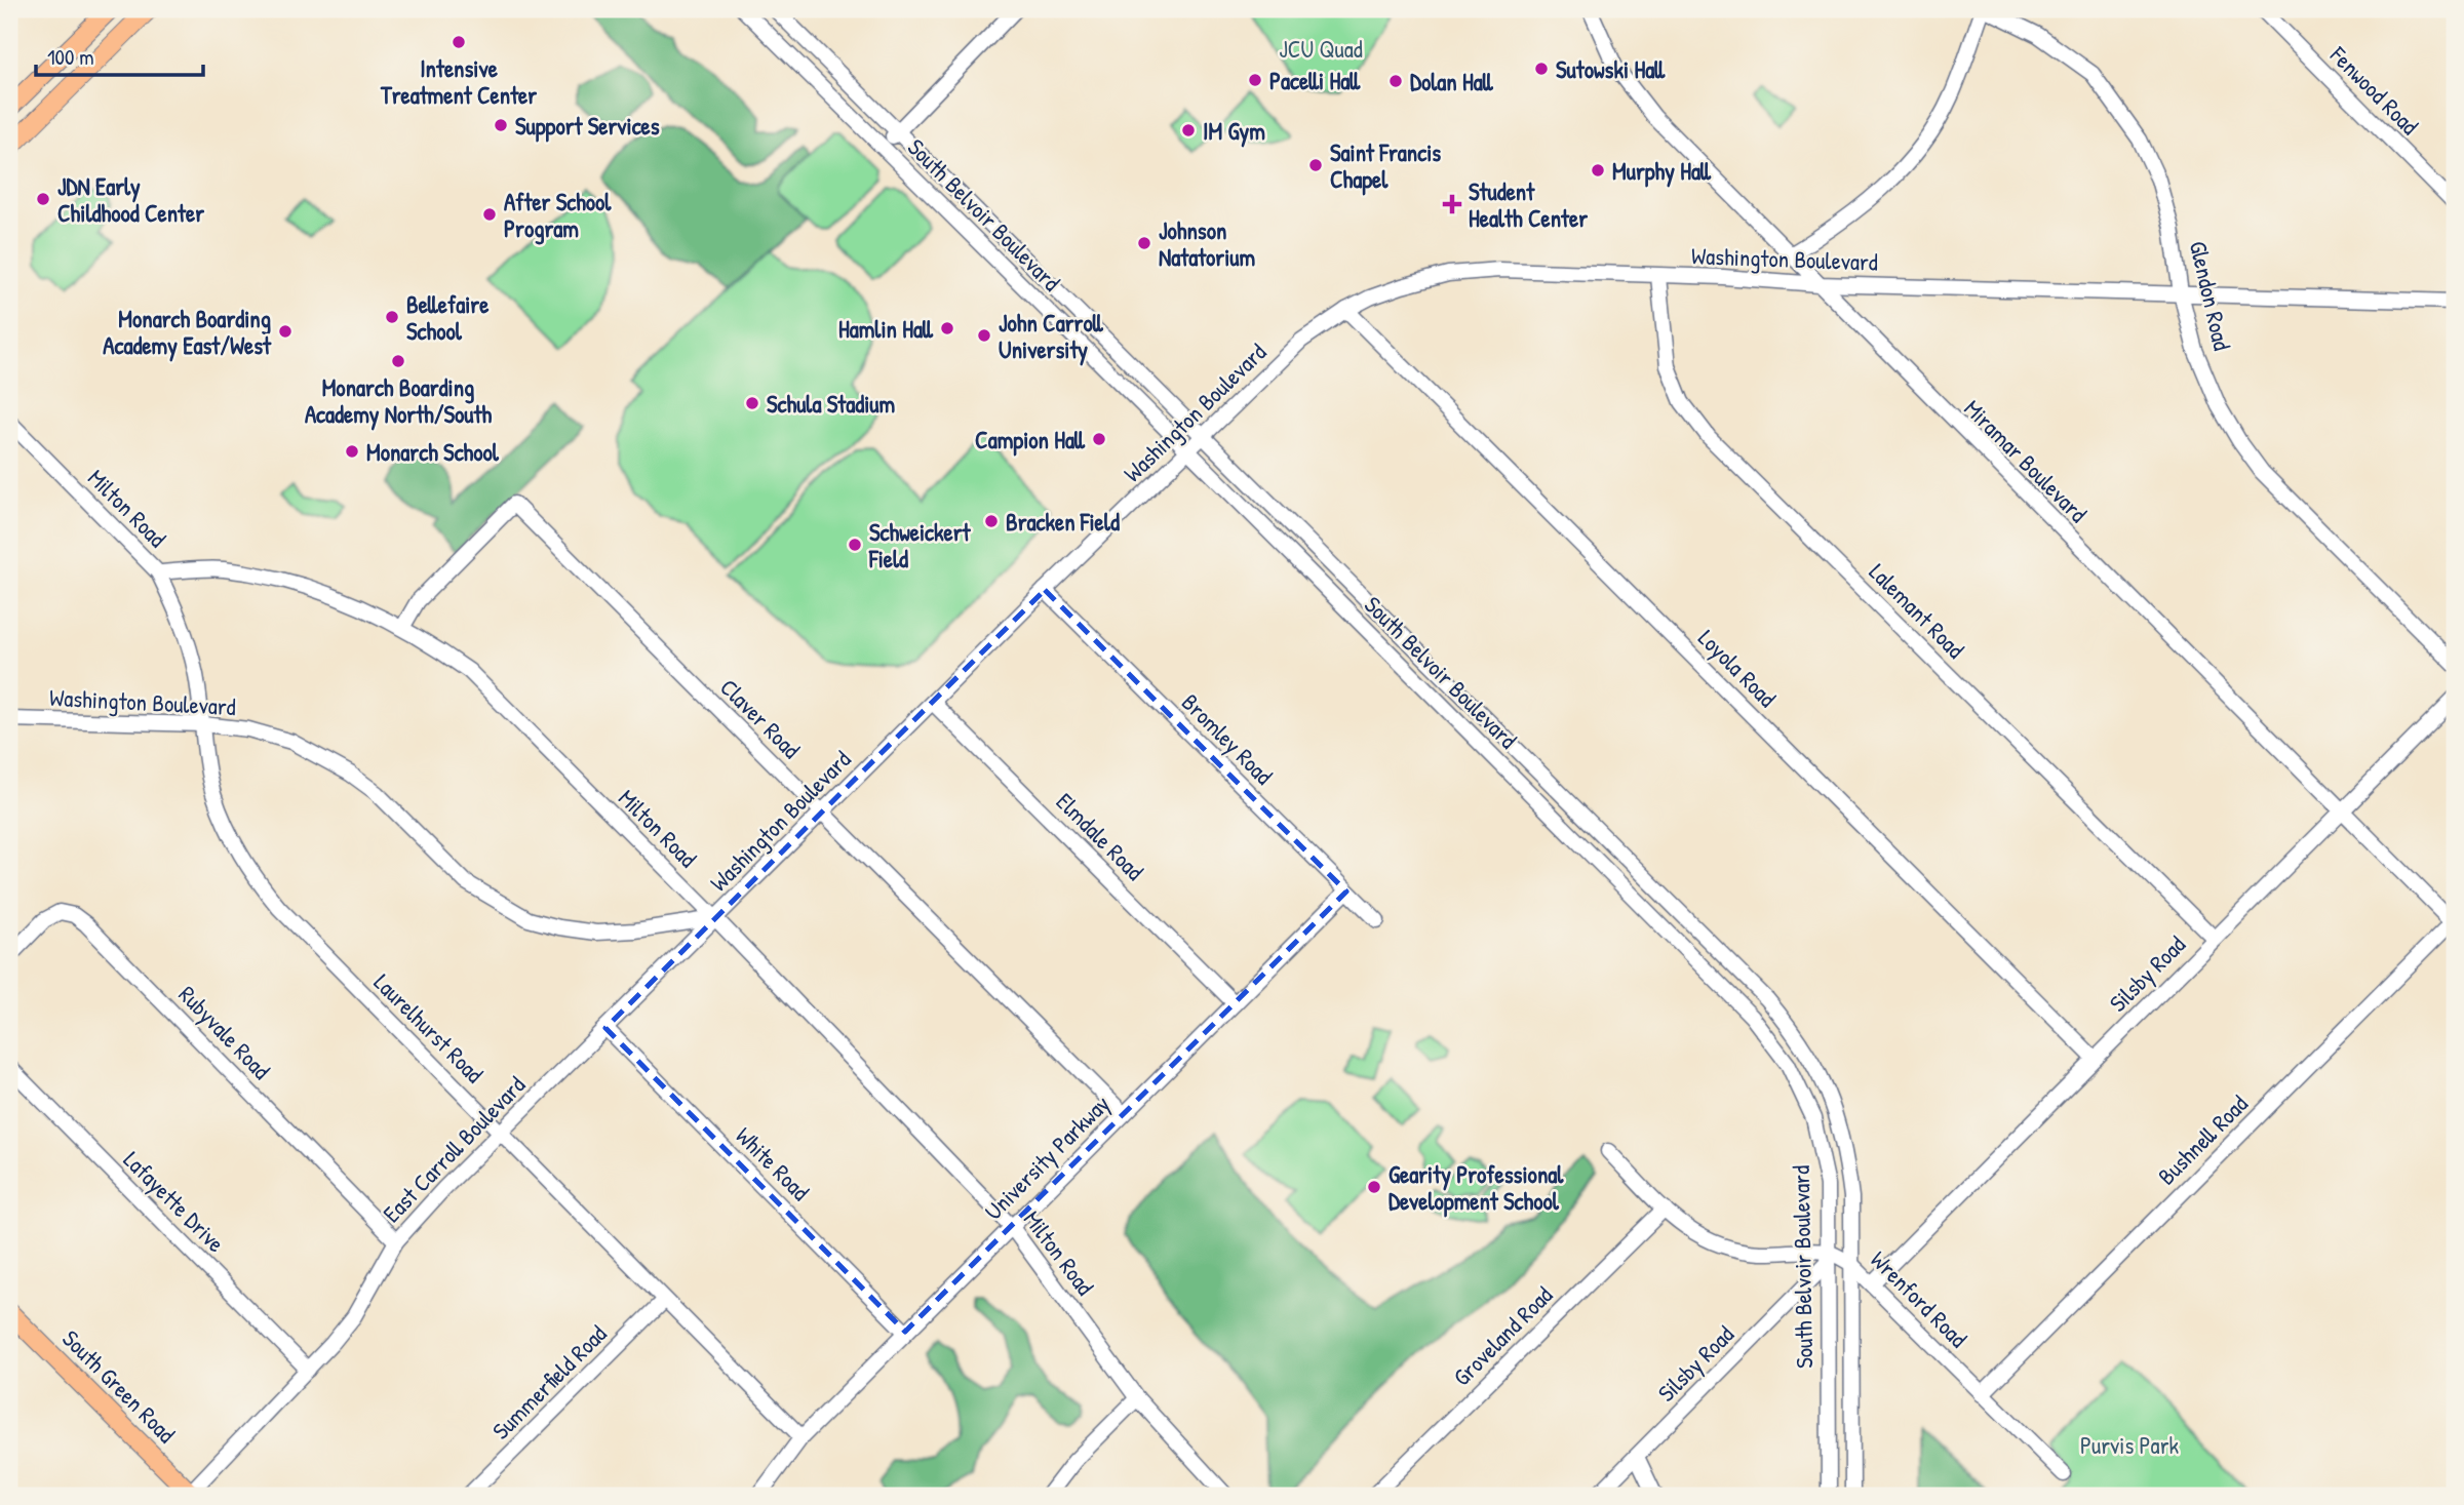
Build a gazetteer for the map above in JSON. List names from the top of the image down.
{
  "streets": {
    "main road": ["South Green Road"],
    "street": [
      "Fenwood Road",
      "South Belvoir Boulevard",
      "Washington Boulevard",
      "Glendon Road",
      "Miramar Boulevard",
      "Milton Road",
      "Lalemant Road",
      "Loyola Road",
      "Claver Road",
      "Bromley Road",
      "Elmdale Road",
      "Silsby Road",
      "Laurelhurst Road",
      "Rubyvale Road",
      "Bushnell Road",
      "East Carroll Boulevard",
      "University Parkway",
      "White Road",
      "Lafayette Drive",
      "Wrenford Road",
      "Groveland Road",
      "Summerfield Road"
    ]
  },
  "crossings": [
    ["South Belvoir Boulevard", "Washington Boulevard"],
    ["South Belvoir Boulevard", "Silsby Road"],
    ["South Belvoir Boulevard", "Wrenford Road"],
    ["Washington Boulevard", "Glendon Road"],
    ["Washington Boulevard", "Miramar Boulevard"],
    ["Washington Boulevard", "Milton Road"],
    ["Washington Boulevard", "Lalemant Road"],
    ["Washington Boulevard", "Loyola Road"],
    ["Washington Boulevard", "Claver Road"],
    ["Washington Boulevard", "Bromley Road"],
    ["Washington Boulevard", "Elmdale Road"],
    ["Washington Boulevard", "Laurelhurst Road"],
    ["Washington Boulevard", "East Carroll Boulevard"],
    ["Miramar Boulevard", "Silsby Road"],
    ["Miramar Boulevard", "Bushnell Road"],
    ["Milton Road", "Claver Road"],
    ["Milton Road", "Laurelhurst Road"],
    ["Milton Road", "East Carroll Boulevard"],
    ["Milton Road", "University Parkway"],
    ["Lalemant Road", "Silsby Road"],
    ["Loyola Road", "Silsby Road"],
    ["Claver Road", "University Parkway"],
    ["Bromley Road", "University Parkway"],
    ["Elmdale Road", "University Parkway"],
    ["Silsby Road", "Wrenford Road"],
    ["Laurelhurst Road", "East Carroll Boulevard"],
    ["Laurelhurst Road", "University Parkway"],
    ["Laurelhurst Road", "Summerfield Road"],
    ["Rubyvale Road", "East Carroll Boulevard"],
    ["Bushnell Road", "Wrenford Road"],
    ["East Carroll Boulevard", "White Road"],
    ["East Carroll Boulevard", "Lafayette Drive"],
    ["East Carroll Boulevard", "South Green Road"],
    ["University Parkway", "White Road"],
    ["Wrenford Road", "Groveland Road"]
  ],
  "parks": ["JCU Quad", "Purvis Park"],
  "places": {
    "other": [
      "Intensive Treatment Center",
      "Sutowski Hall",
      "Pacelli Hall",
      "Dolan Hall",
      "Support Services",
      "IM Gym",
      "Saint Francis Chapel",
      "Murphy Hall",
      "JDN Early Childhood Center",
      "After School Program",
      "Johnson Natatorium",
      "Bellefaire School",
      "Hamlin Hall",
      "Monarch Boarding Academy East/West",
      "John Carroll University",
      "Monarch Boarding Academy North/South",
      "Schula Stadium",
      "Campion Hall",
      "Monarch School",
      "Bracken Field",
      "Schweickert Field",
      "Gearity Professional Development School"
    ],
    "health": ["Student Health Center"]
  },
  "scale_bar": "100 m"
}
